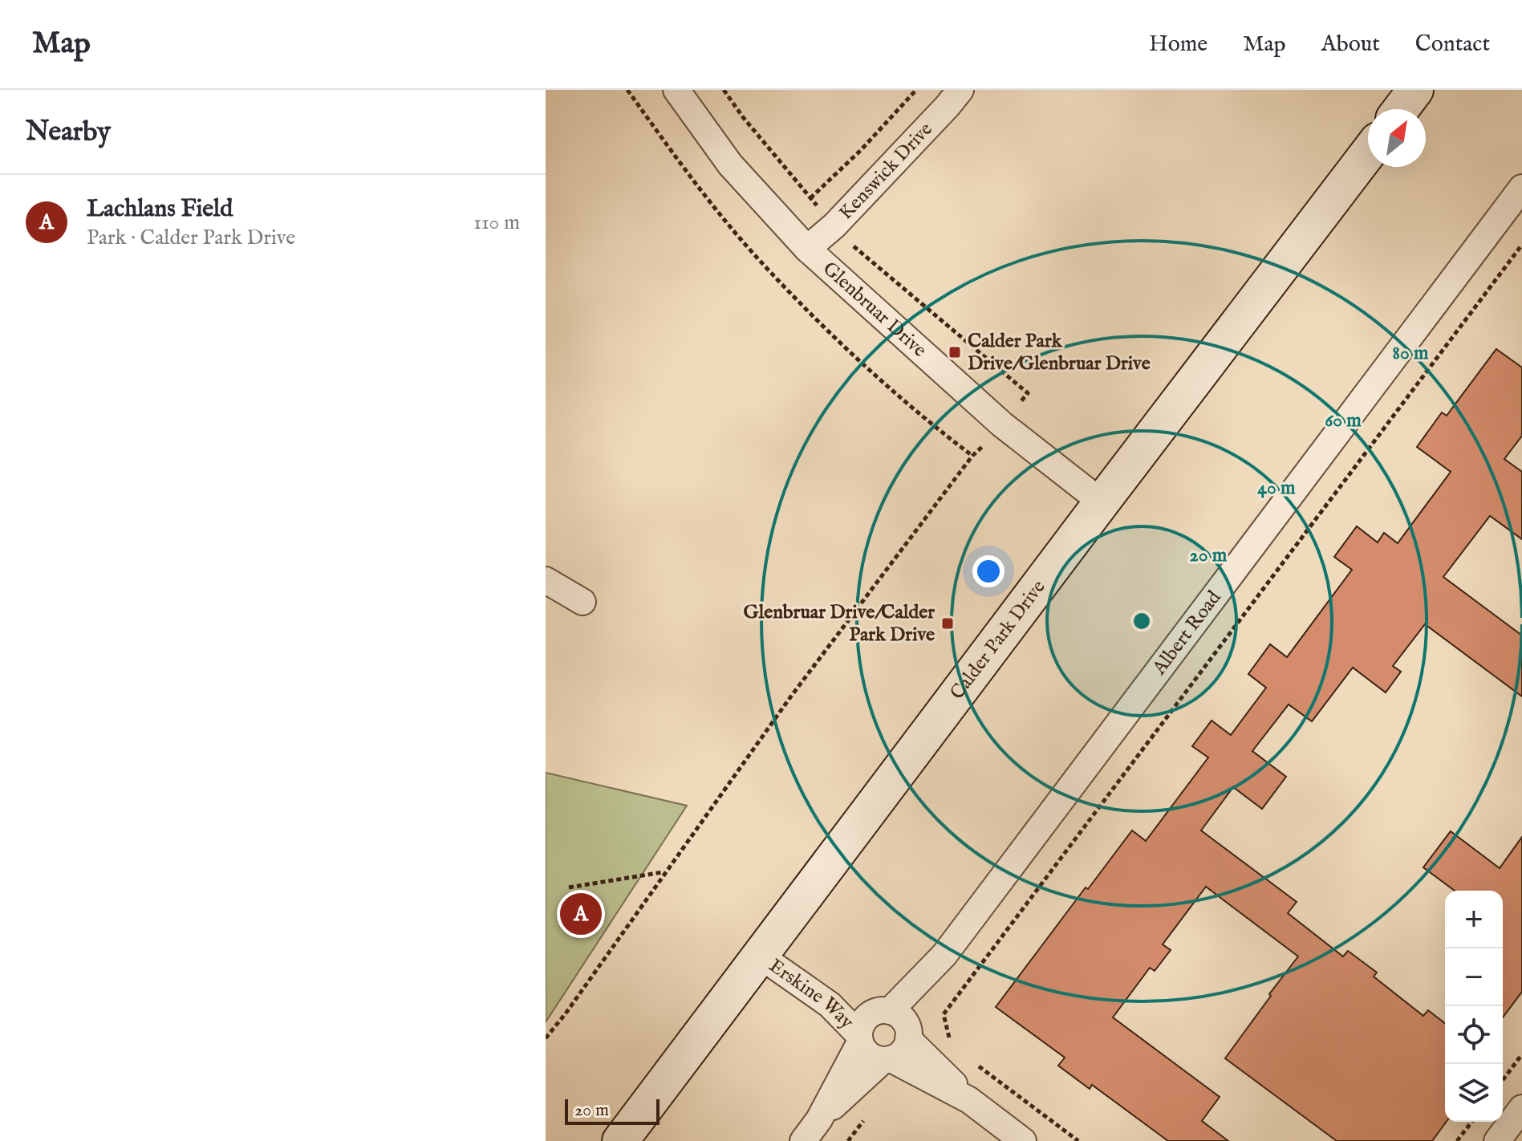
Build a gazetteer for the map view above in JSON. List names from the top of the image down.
{
  "streets": {
    "street": [
      "Kenswick Drive",
      "Glenbruar Drive",
      "Albert Road",
      "Calder Park Drive",
      "Erskine Way"
    ]
  },
  "crossings": [
    ["Kenswick Drive", "Glenbruar Drive"],
    ["Glenbruar Drive", "Calder Park Drive"],
    ["Albert Road", "Erskine Way"],
    ["Calder Park Drive", "Erskine Way"]
  ],
  "places": {
    "transit": ["Calder Park Drive/Glenbruar Drive", "Glenbruar Drive/Calder Park Drive"]
  },
  "scale_bar": "20 m",
  "north": "top right",
  "page": {
    "header": "Map",
    "nav": [
      "Home",
      "Map",
      "About",
      "Contact"
    ],
    "heading": "Nearby",
    "list": [
      {
        "mark": "A",
        "name": "Lachlans Field",
        "note": "Park · Calder Park Drive",
        "value": "110 m"
      }
    ],
    "pins": "A",
    "map_buttons": ["+", "−"],
    "scale": "20 m"
  },
  "rings": [
    "80 m",
    "60 m",
    "40 m",
    "20 m"
  ]
}
